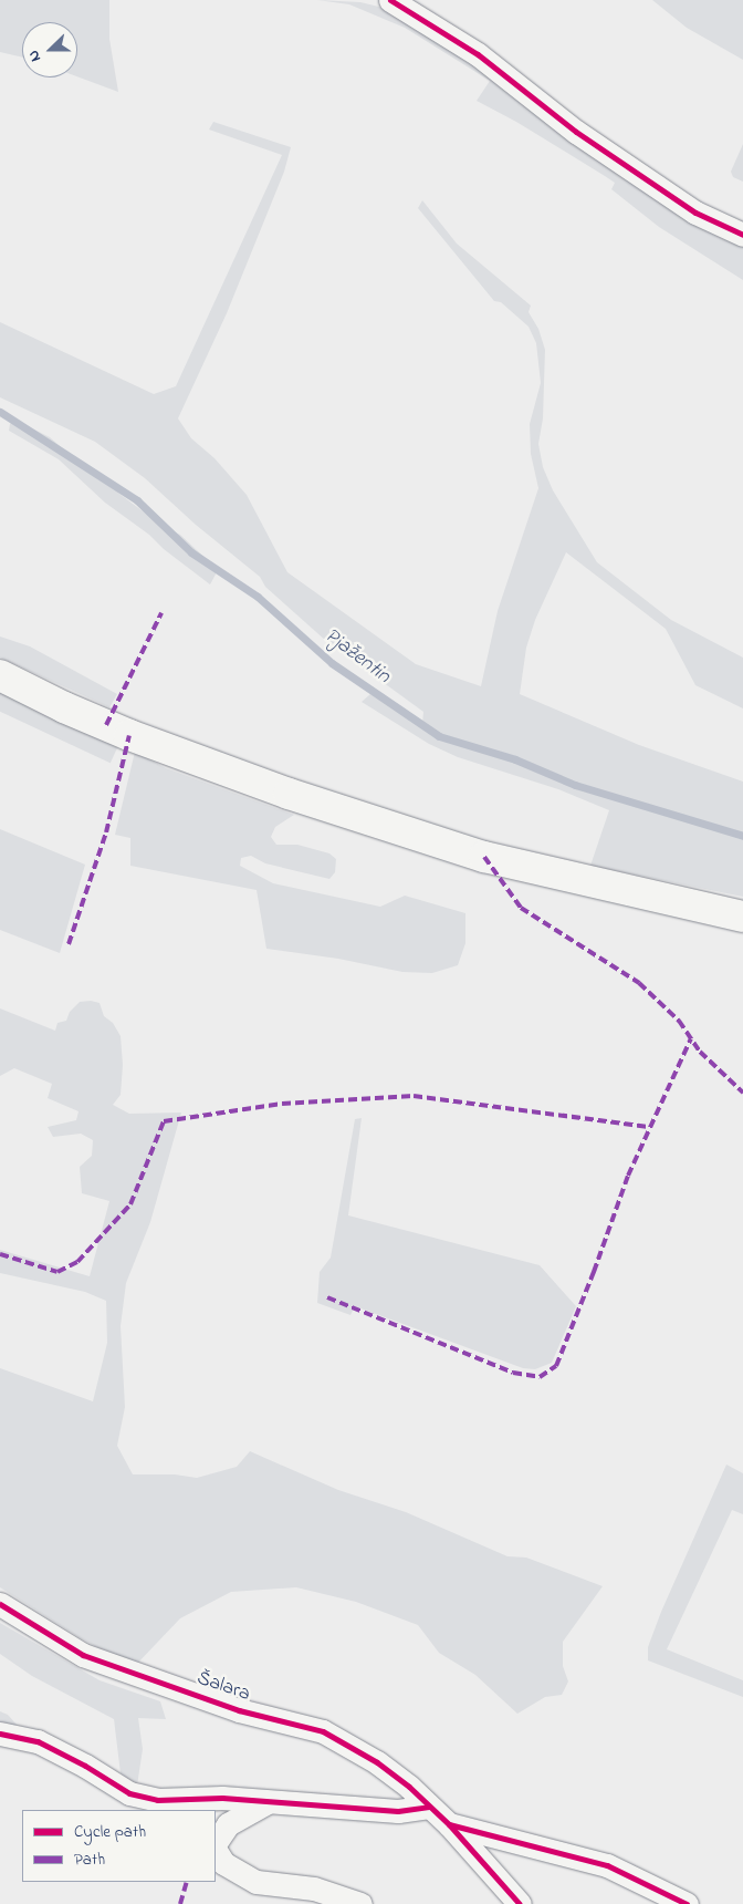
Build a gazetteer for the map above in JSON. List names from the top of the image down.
{
  "streets": {
    "street": ["Šalara"]
  },
  "water": ["Pjažentin"],
  "legend": ["Cycle path", "Path"],
  "north": "left"
}
